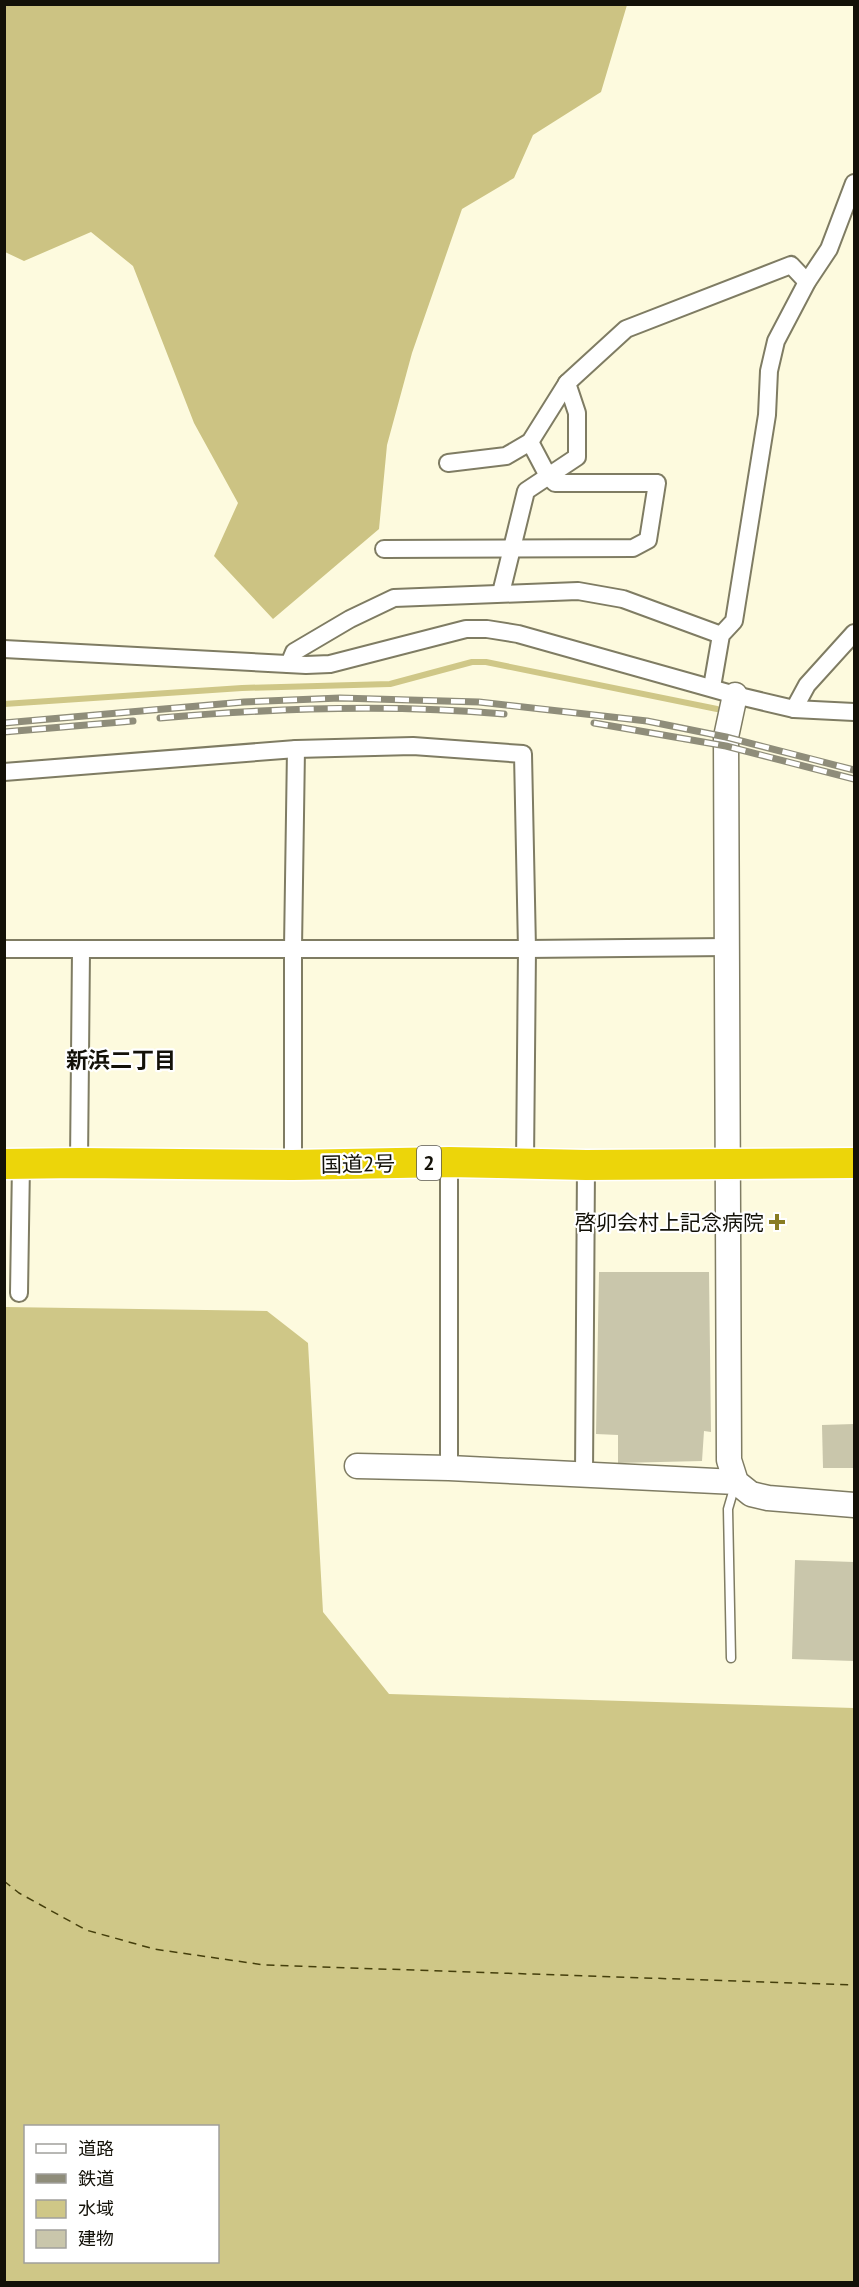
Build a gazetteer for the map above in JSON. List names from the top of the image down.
{
  "streets": {
    "highway": ["2", "国道2号"]
  },
  "districts": ["新浜二丁目"],
  "places": {
    "health": ["啓卯会村上記念病院"]
  },
  "legend": [
    "道路",
    "鉄道",
    "水域",
    "建物"
  ]
}
